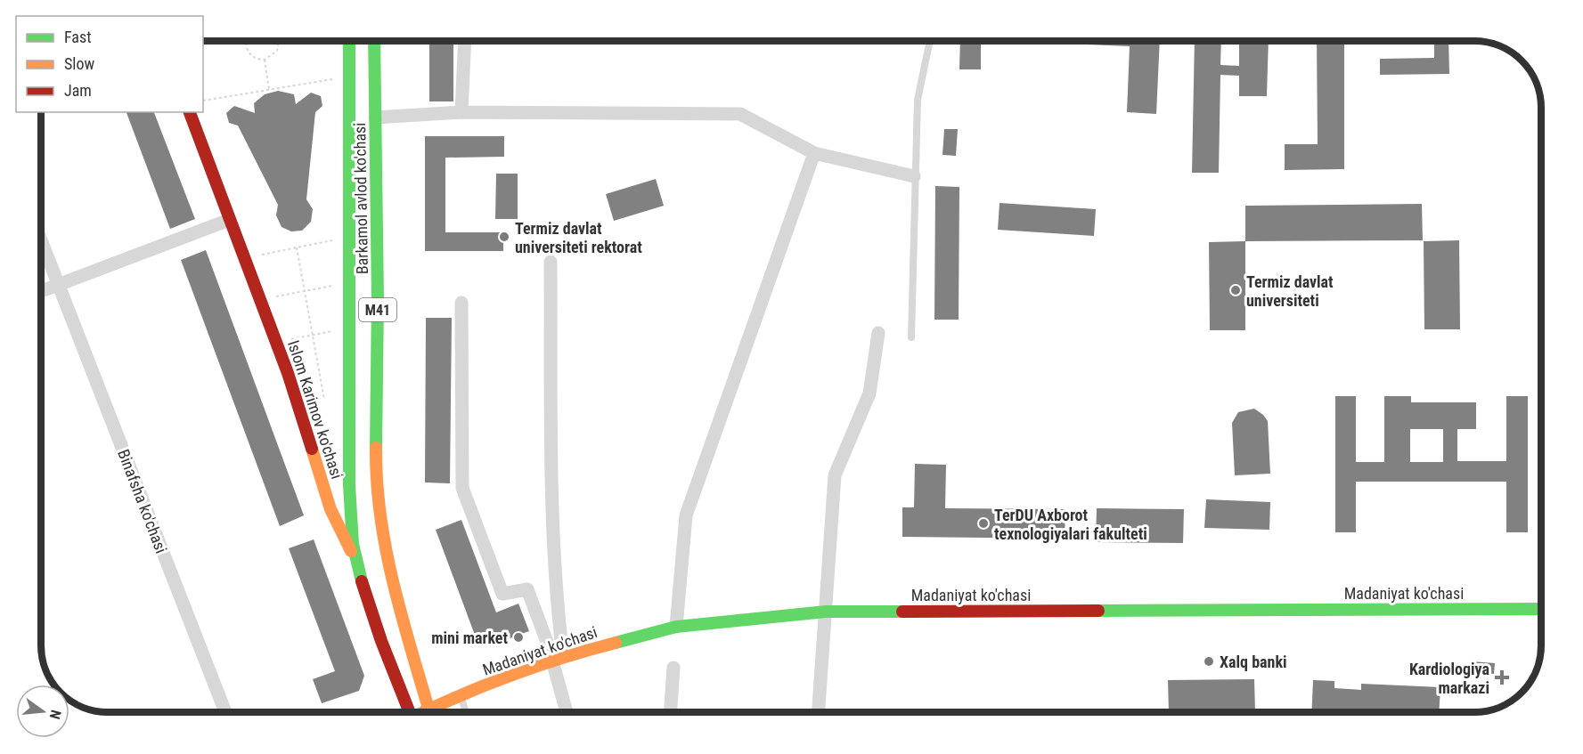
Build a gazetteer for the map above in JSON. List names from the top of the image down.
{
  "streets": {
    "main road": [
      "Barkamol avlod ko'chasi",
      "M41",
      "Islom Karimov ko'chasi",
      "Madaniyat ko'chasi"
    ],
    "street": ["Binafsha ko'chasi"]
  },
  "crossings": [
    ["Barkamol avlod ko'chasi", "Islom Karimov ko'chasi"]
  ],
  "places": {
    "other": [
      "Termiz davlat universiteti rektorat",
      "Termiz davlat universiteti",
      "TerDU Axborot texnologiyalari fakulteti",
      "mini market",
      "Xalq banki"
    ],
    "health": ["Kardiologiya markazi"]
  },
  "legend": ["Fast", "Slow", "Jam"],
  "north": "right"
}
